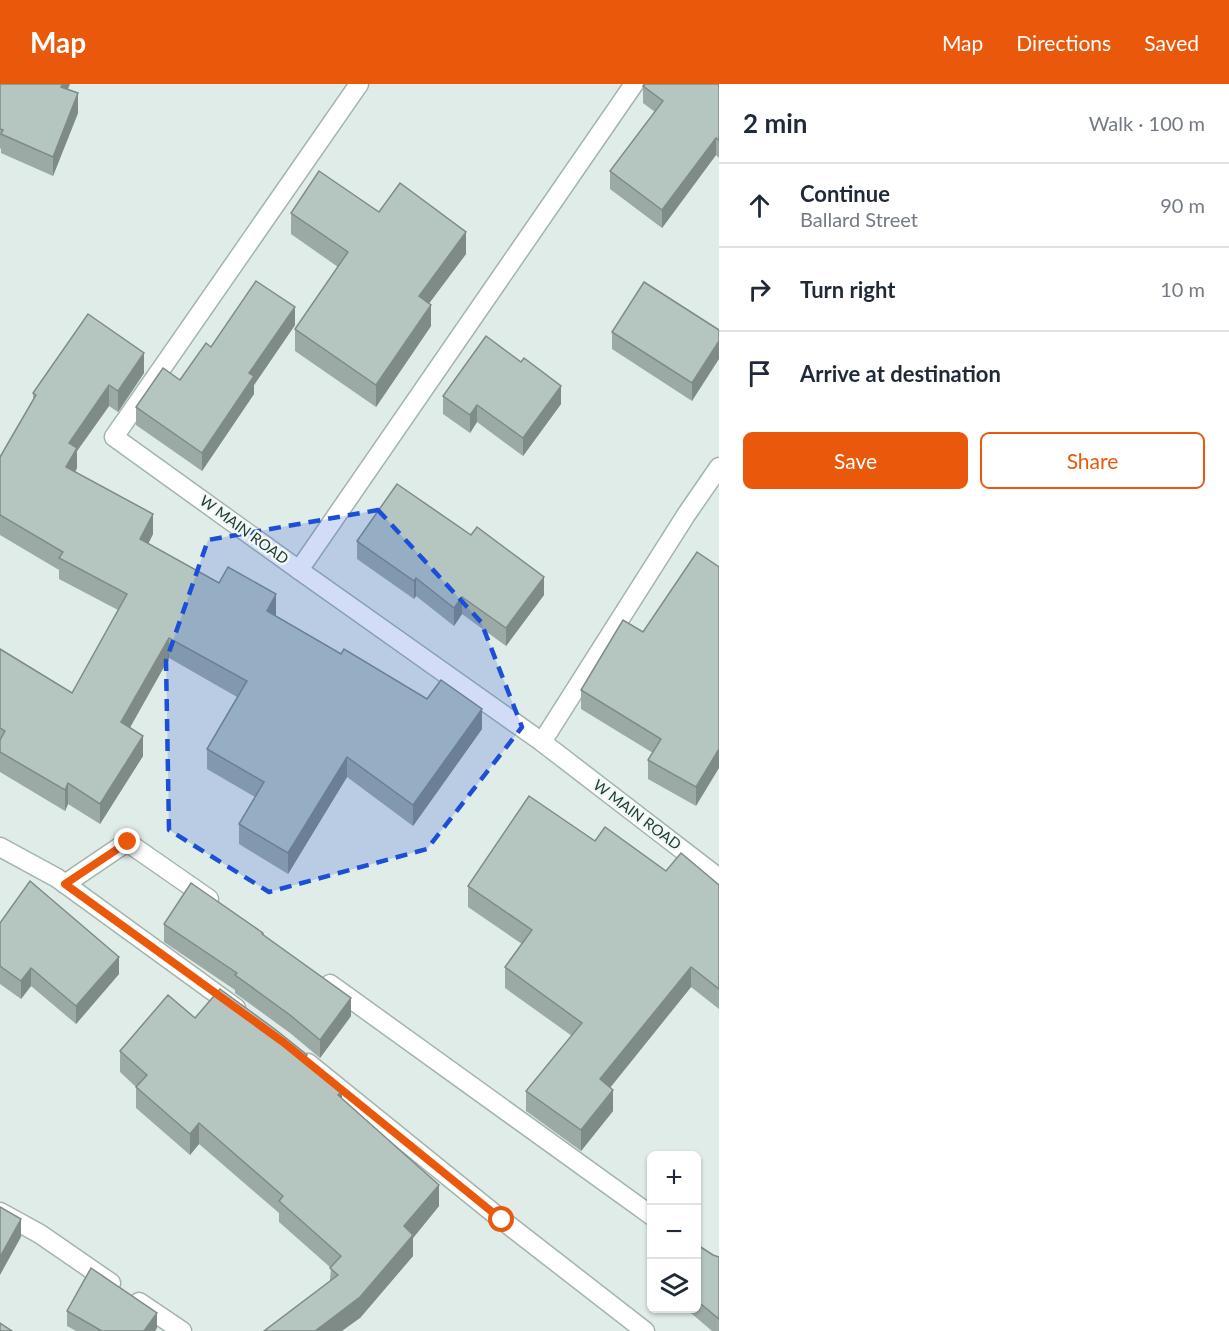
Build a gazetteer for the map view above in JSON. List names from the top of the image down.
{
  "streets": {
    "street": ["W MAIN ROAD"]
  },
  "page": {
    "header": "Map",
    "nav": ["Map", "Directions", "Saved"],
    "heading": ["2 min", "Walk · 100 m"],
    "list": [
      ["Continue", "Ballard Street", "90 m"],
      ["Turn right", "10 m"],
      "Arrive at destination"
    ],
    "buttons": ["Save", "Share"],
    "map_buttons": ["+", "−"]
  }
}
